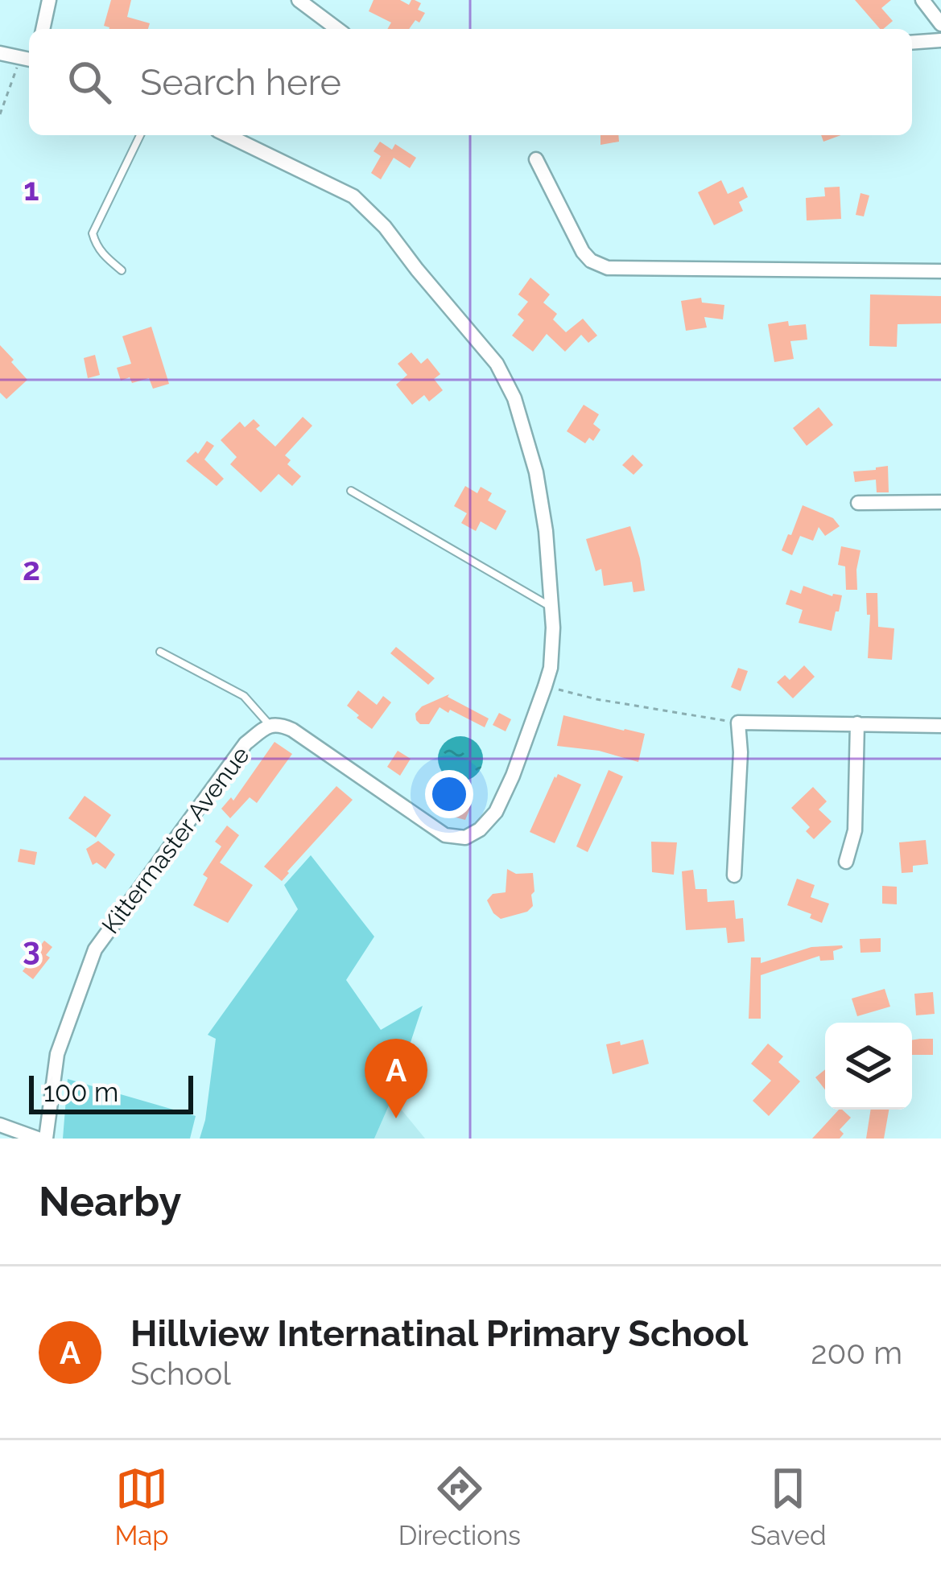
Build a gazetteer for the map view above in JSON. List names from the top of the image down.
{
  "streets": {
    "street": ["Kittermaster Avenue"]
  },
  "scale_bar": "100 m",
  "page": {
    "search": "Search here",
    "pins": "A",
    "scale": "100 m",
    "heading": "Nearby",
    "list": [
      {
        "mark": "A",
        "name": "Hillview Internatinal Primary School",
        "note": "School",
        "value": "200 m"
      }
    ],
    "nav": ["Map", "Directions", "Saved"]
  },
  "grid": {
    "rows": ["1", "2", "3"]
  }
}
